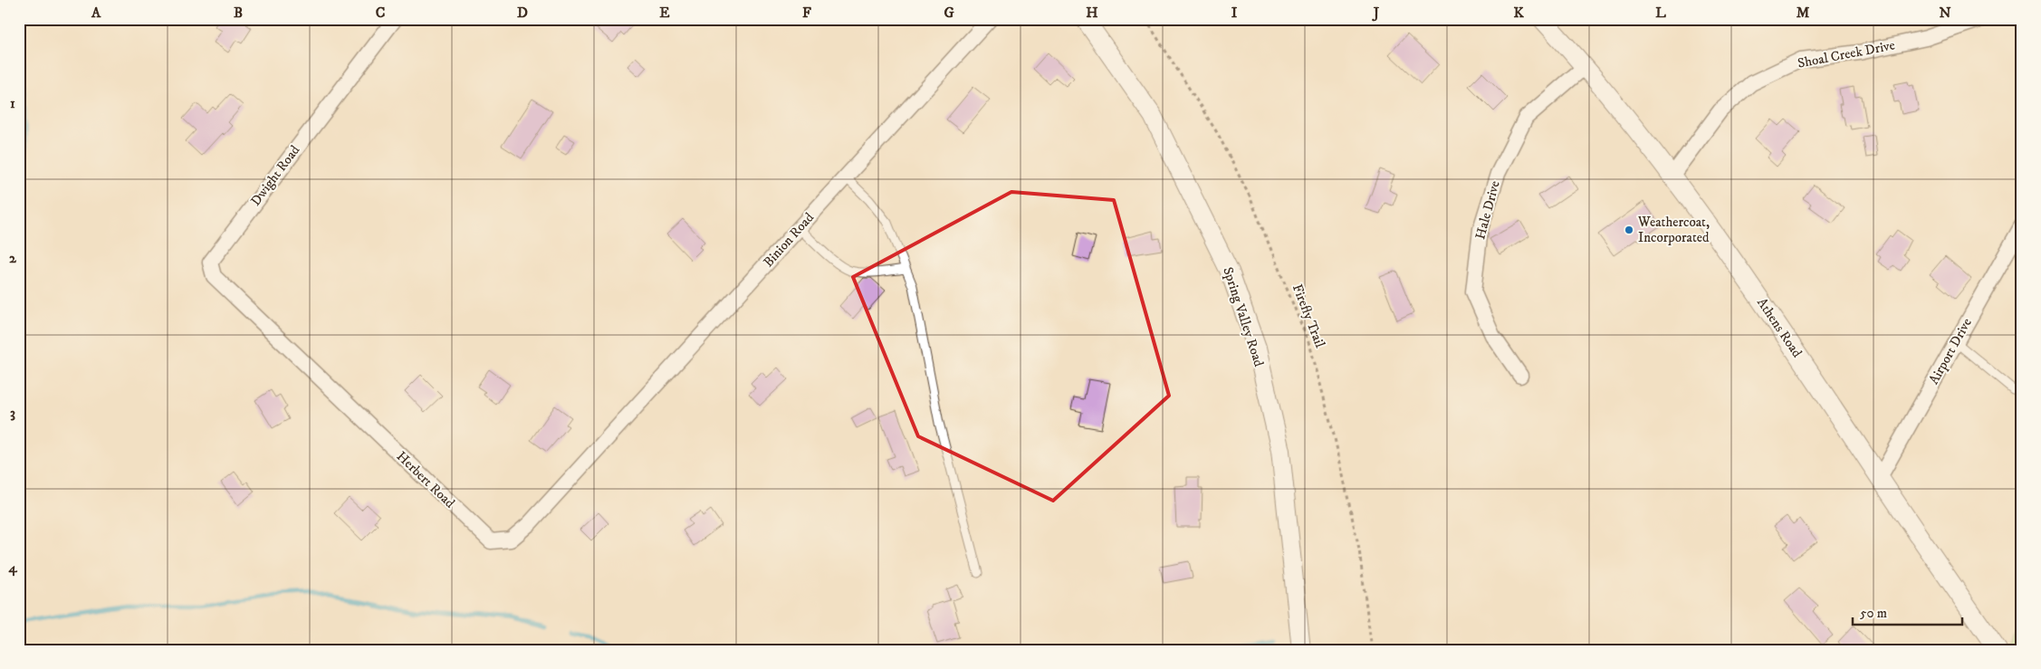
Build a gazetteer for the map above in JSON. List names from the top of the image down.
{
  "streets": {
    "street": [
      "Shoal Creek Drive",
      "Dwight Road",
      "Hale Drive",
      "Binion Road",
      "Spring Valley Road",
      "Athens Road",
      "Airport Drive",
      "Herbert Road"
    ],
    "path": ["Firefly Trail"]
  },
  "crossings": [
    ["Shoal Creek Drive", "Athens Road"],
    ["Dwight Road", "Herbert Road"],
    ["Hale Drive", "Athens Road"],
    ["Binion Road", "Herbert Road"],
    ["Athens Road", "Airport Drive"]
  ],
  "places": ["Weathercoat, Incorporated"],
  "scale_bar": "50 m",
  "grid": {
    "columns": [
      "A",
      "B",
      "C",
      "D",
      "E",
      "F",
      "G",
      "H",
      "I",
      "J",
      "K",
      "L",
      "M",
      "N"
    ],
    "rows": [
      "1",
      "2",
      "3",
      "4"
    ]
  }
}
